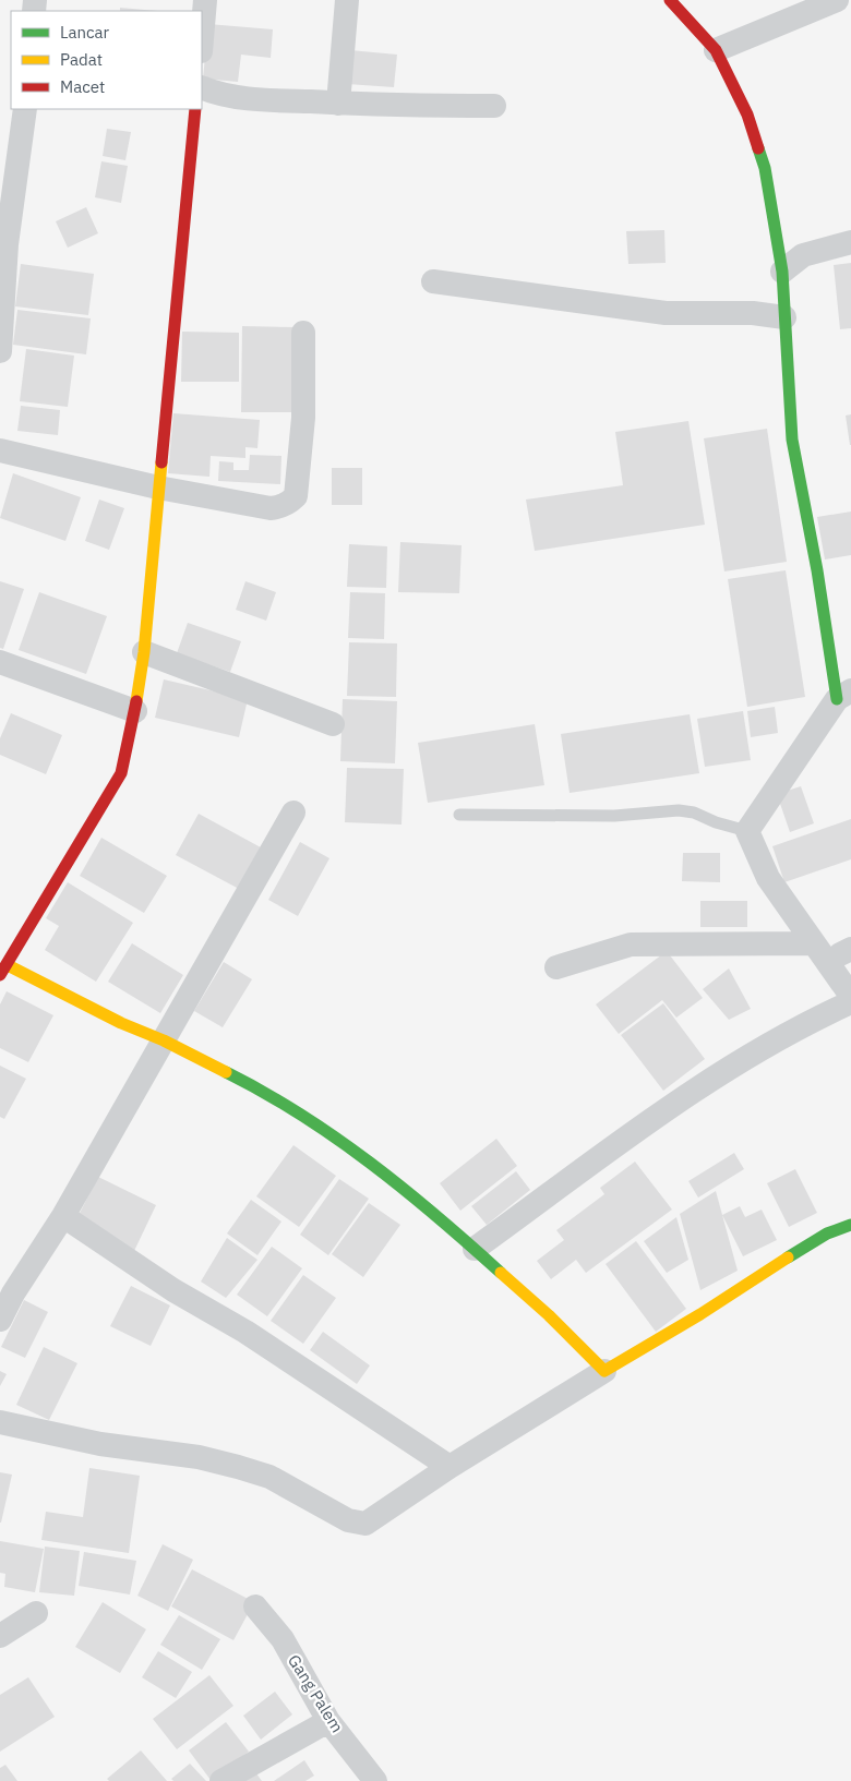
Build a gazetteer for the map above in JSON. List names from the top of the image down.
{
  "streets": {
    "street": ["Gang Palem"]
  },
  "legend": ["Lancar", "Padat", "Macet"]
}
